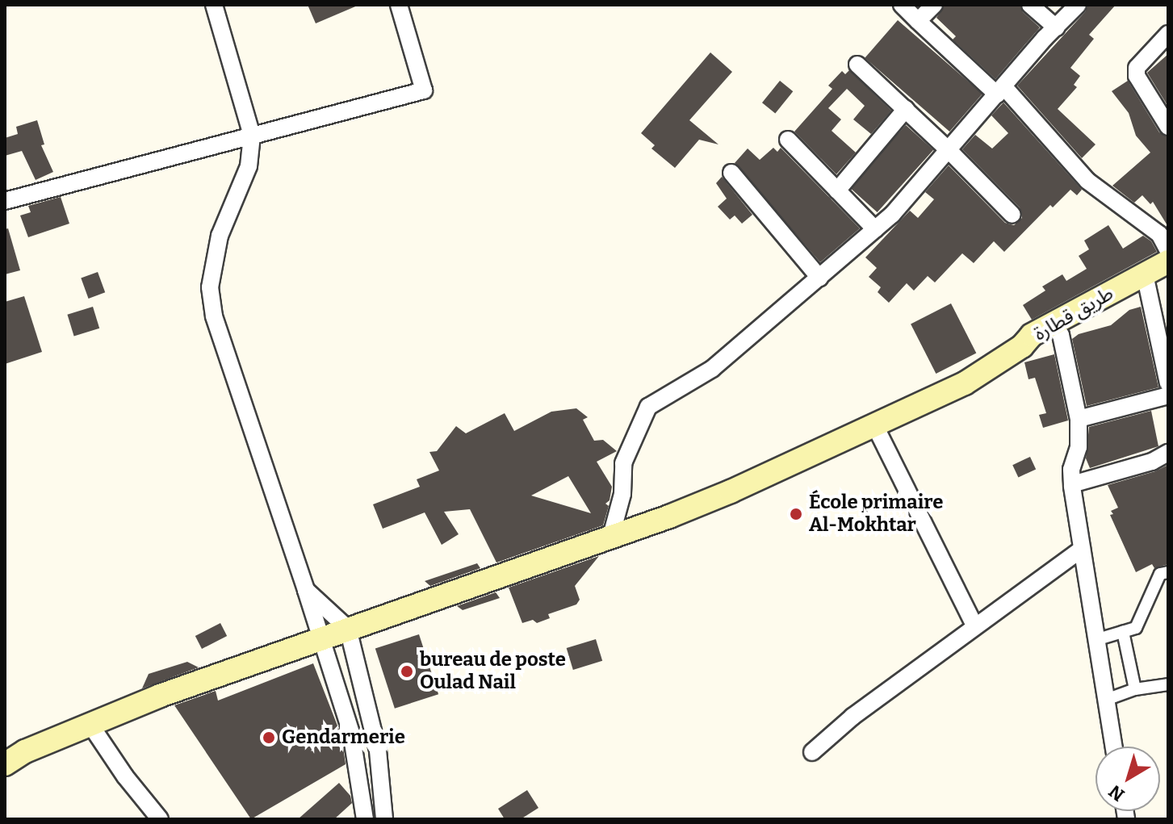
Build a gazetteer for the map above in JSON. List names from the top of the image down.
{
  "streets": {
    "main road": ["طريق قطارة"]
  },
  "places": ["École primaire Al-Mokhtar", "bureau de poste Oulad Nail", "Gendarmerie"],
  "north": "bottom left"
}
